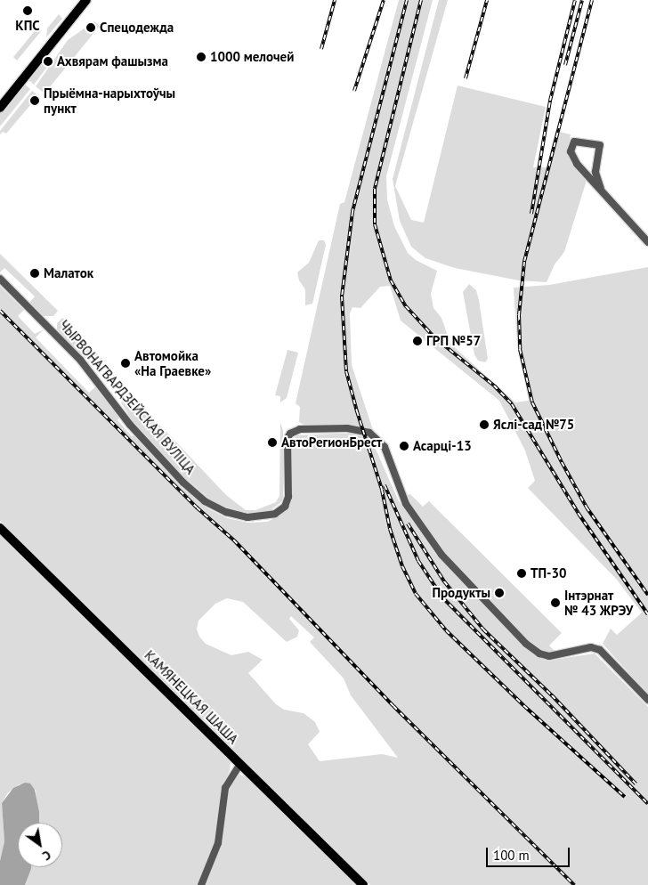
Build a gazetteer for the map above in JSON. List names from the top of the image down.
{
  "streets": {
    "main road": ["КАМЯНЕЦКАЯ ШАША"],
    "street": ["ЧЫРВОНАГВАРДЗЕЙСКАЯ ВУЛІЦА"]
  },
  "places": [
    "КПС",
    "Спецодежда",
    "1000 мелочей",
    "Ахвярам фашызма",
    "Прыёмна-нарыхтоўчы пункт",
    "Малаток",
    "ГРП №57",
    "Автомойка «На Граевке»",
    "Яслі-сад №75",
    "АвтоРегионБрест",
    "Асарці-13",
    "ТП-30",
    "Продукты",
    "Інтэрнат № 43 ЖРЭУ"
  ],
  "scale_bar": "100 m",
  "north": "bottom right"
}
